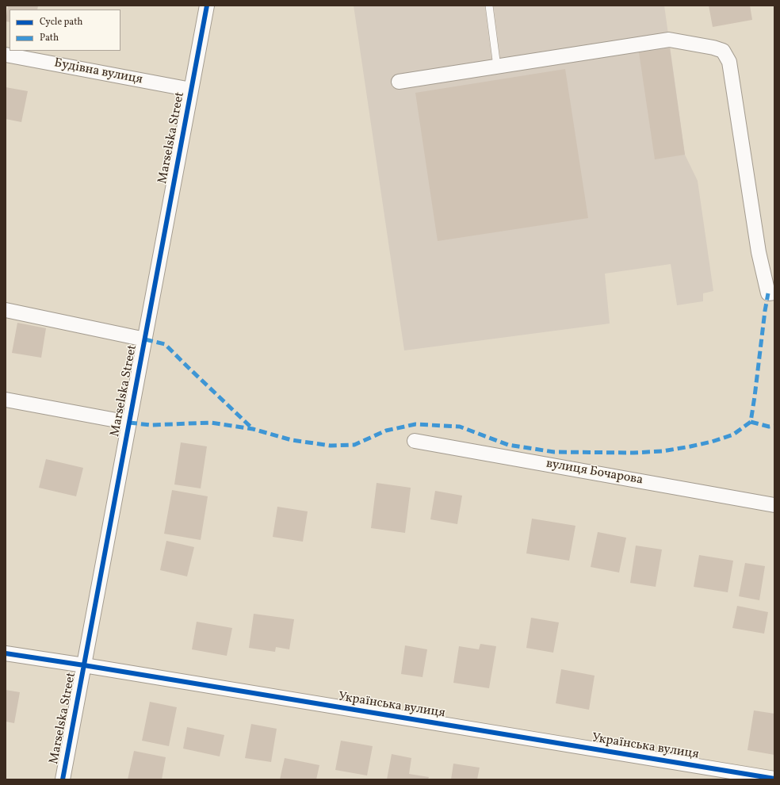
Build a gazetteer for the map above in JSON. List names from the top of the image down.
{
  "streets": {
    "street": [
      "Будівна вулиця",
      "Marselska Street",
      "вулиця Бочарова",
      "Українська вулиця"
    ]
  },
  "crossings": [
    ["Будівна вулиця", "Marselska Street"],
    ["Marselska Street", "Українська вулиця"]
  ],
  "legend": ["Cycle path", "Path"]
}
